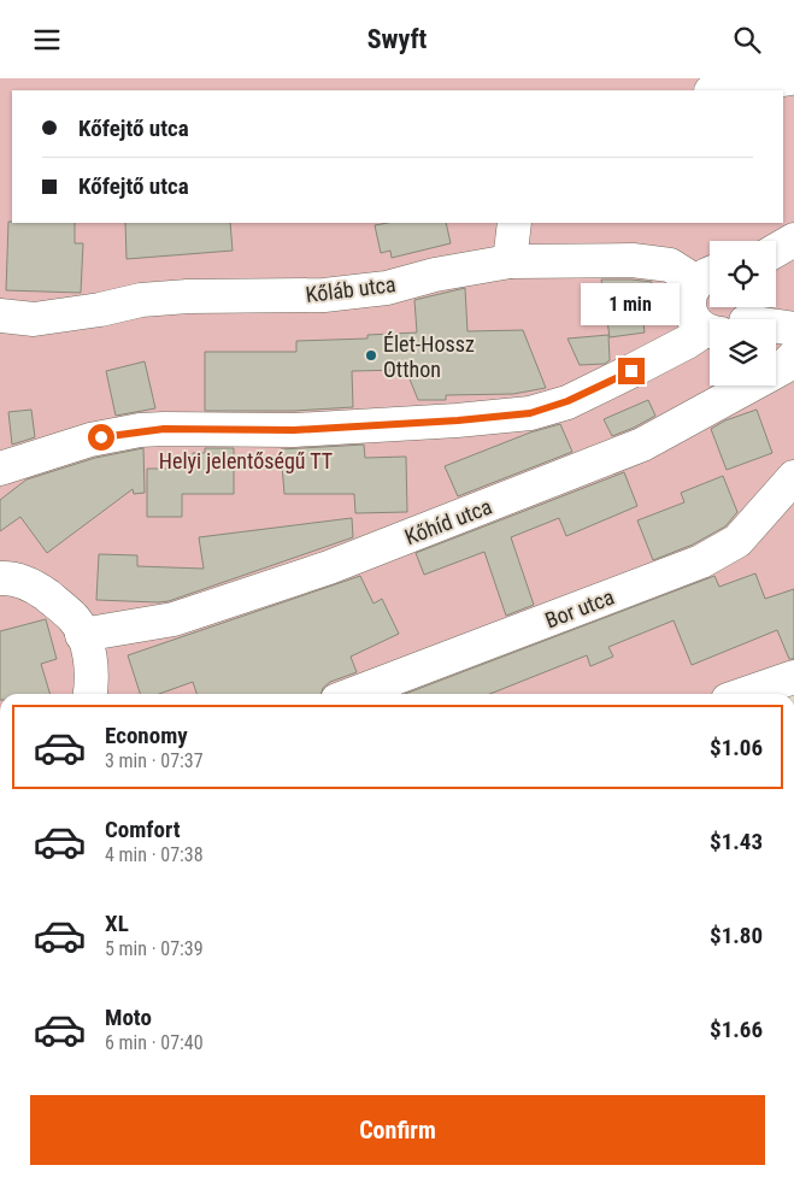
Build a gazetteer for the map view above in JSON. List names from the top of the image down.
{
  "streets": {
    "street": ["Kőláb utca", "Kőhíd utca", "Bor utca"]
  },
  "parks": ["Helyi jelentőségű TT"],
  "places": ["Élet-Hossz Otthon"],
  "page": {
    "header": "Swyft",
    "banner": ["Kőfejtő utca", "Kőfejtő utca"],
    "bubble": "1 min",
    "list": [
      {
        "name": "Economy",
        "note": "3 min · 07:37",
        "value": "$1.06"
      },
      {
        "name": "Comfort",
        "note": "4 min · 07:38",
        "value": "$1.43"
      },
      {
        "name": "XL",
        "note": "5 min · 07:39",
        "value": "$1.80"
      },
      {
        "name": "Moto",
        "note": "6 min · 07:40",
        "value": "$1.66"
      }
    ],
    "buttons": "Confirm"
  }
}
